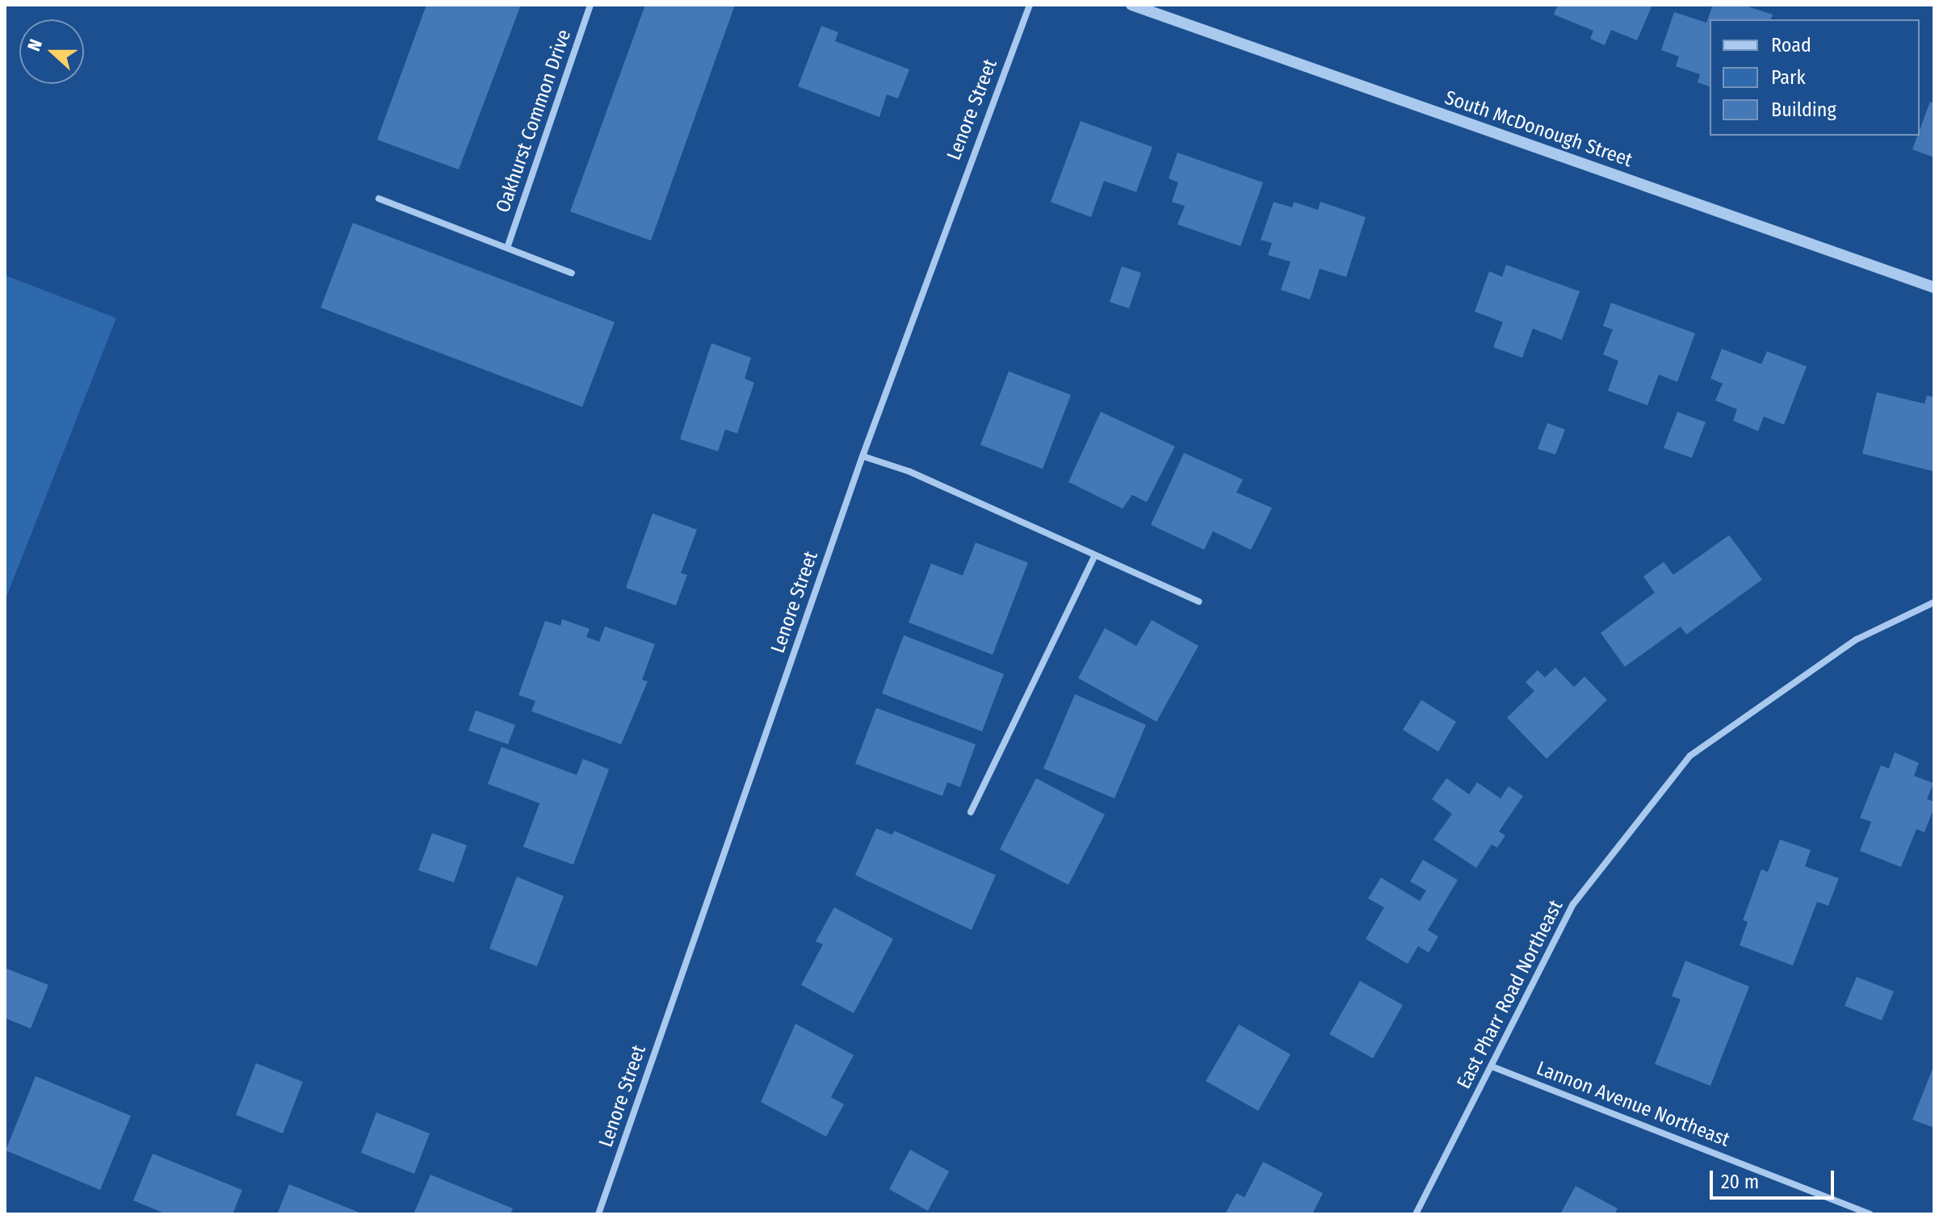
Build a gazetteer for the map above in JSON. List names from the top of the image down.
{
  "streets": {
    "street": [
      "Lenore Street",
      "Oakhurst Common Drive",
      "South McDonough Street",
      "East Pharr Road Northeast",
      "Lannon Avenue Northeast"
    ]
  },
  "crossings": [
    ["East Pharr Road Northeast", "Lannon Avenue Northeast"]
  ],
  "legend": ["Road", "Park", "Building"],
  "scale_bar": "20 m",
  "north": "left"
}
